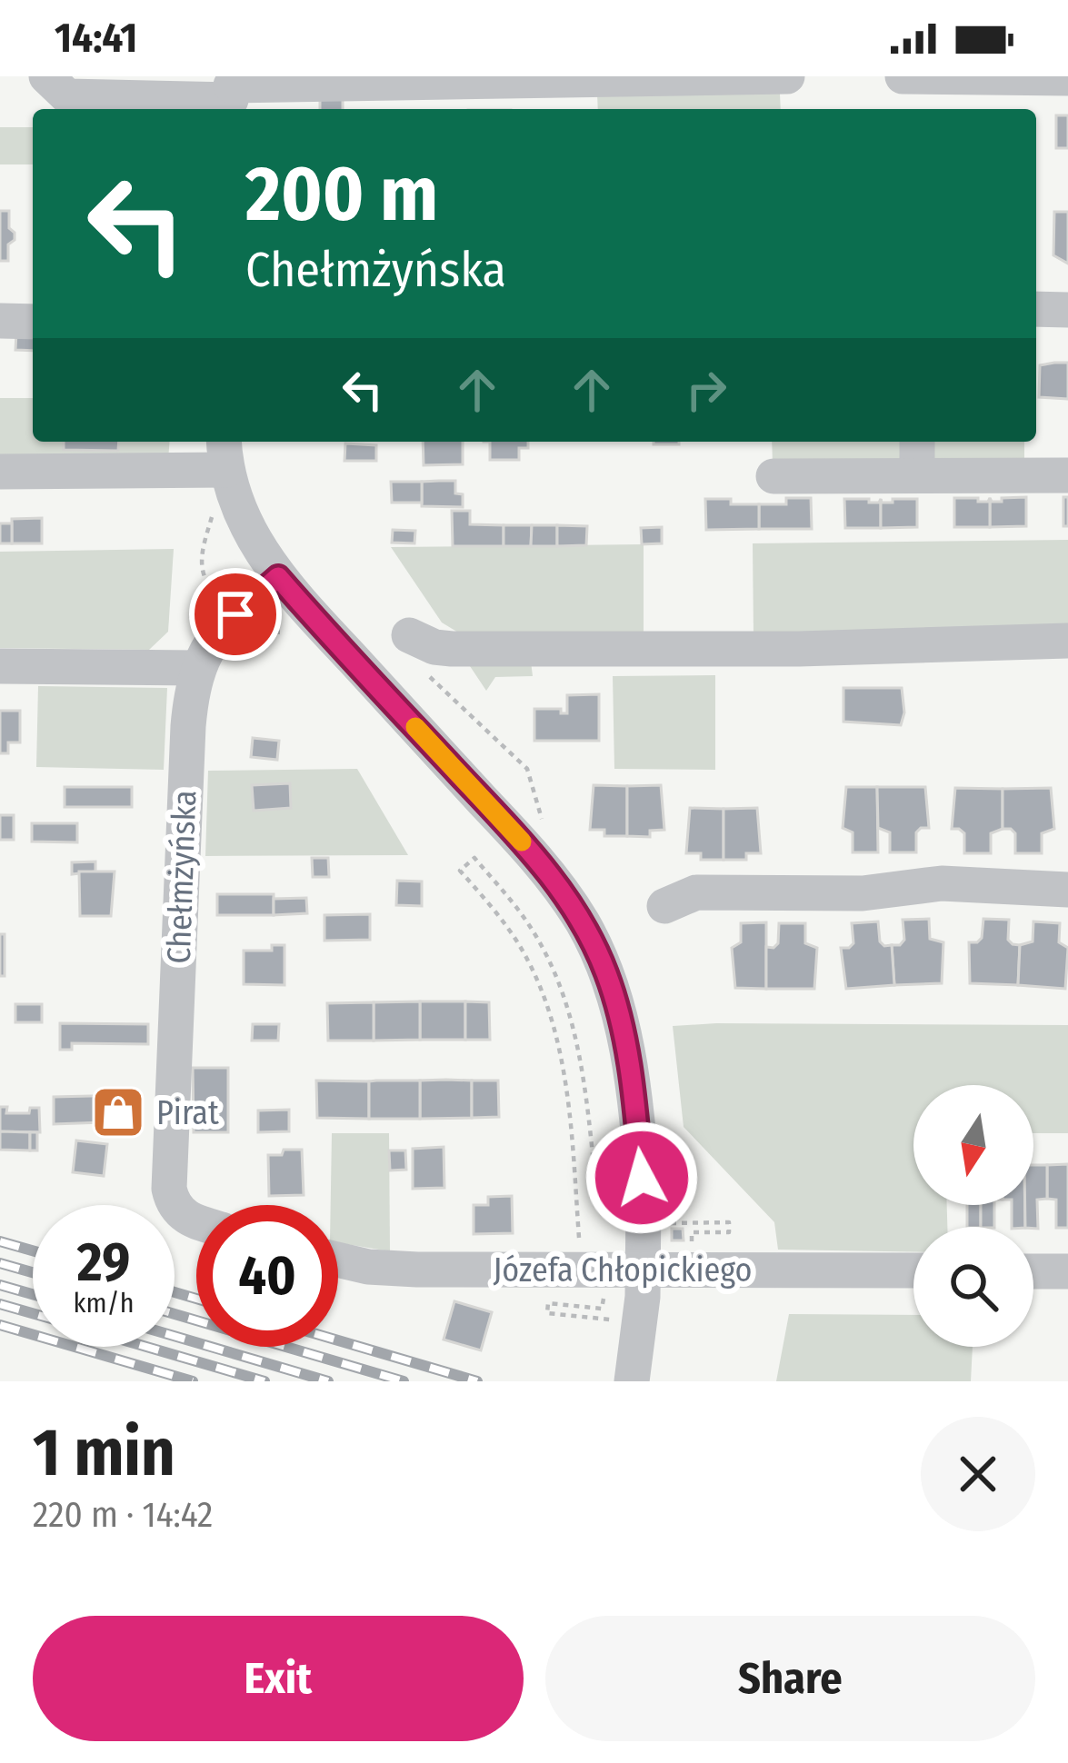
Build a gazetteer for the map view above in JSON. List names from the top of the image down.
{
  "streets": {
    "street": ["Chełmżyńska", "Józefa Chłopickiego"]
  },
  "places": {
    "shop": ["Pirat"]
  },
  "north": "bottom",
  "page": {
    "status": "14:41",
    "turn": ["200 m", "Chełmżyńska"],
    "speed": "29 km/h",
    "limit": "40",
    "heading": ["1 min", "220 m · 14:42"],
    "buttons": ["Exit", "Share"]
  }
}
